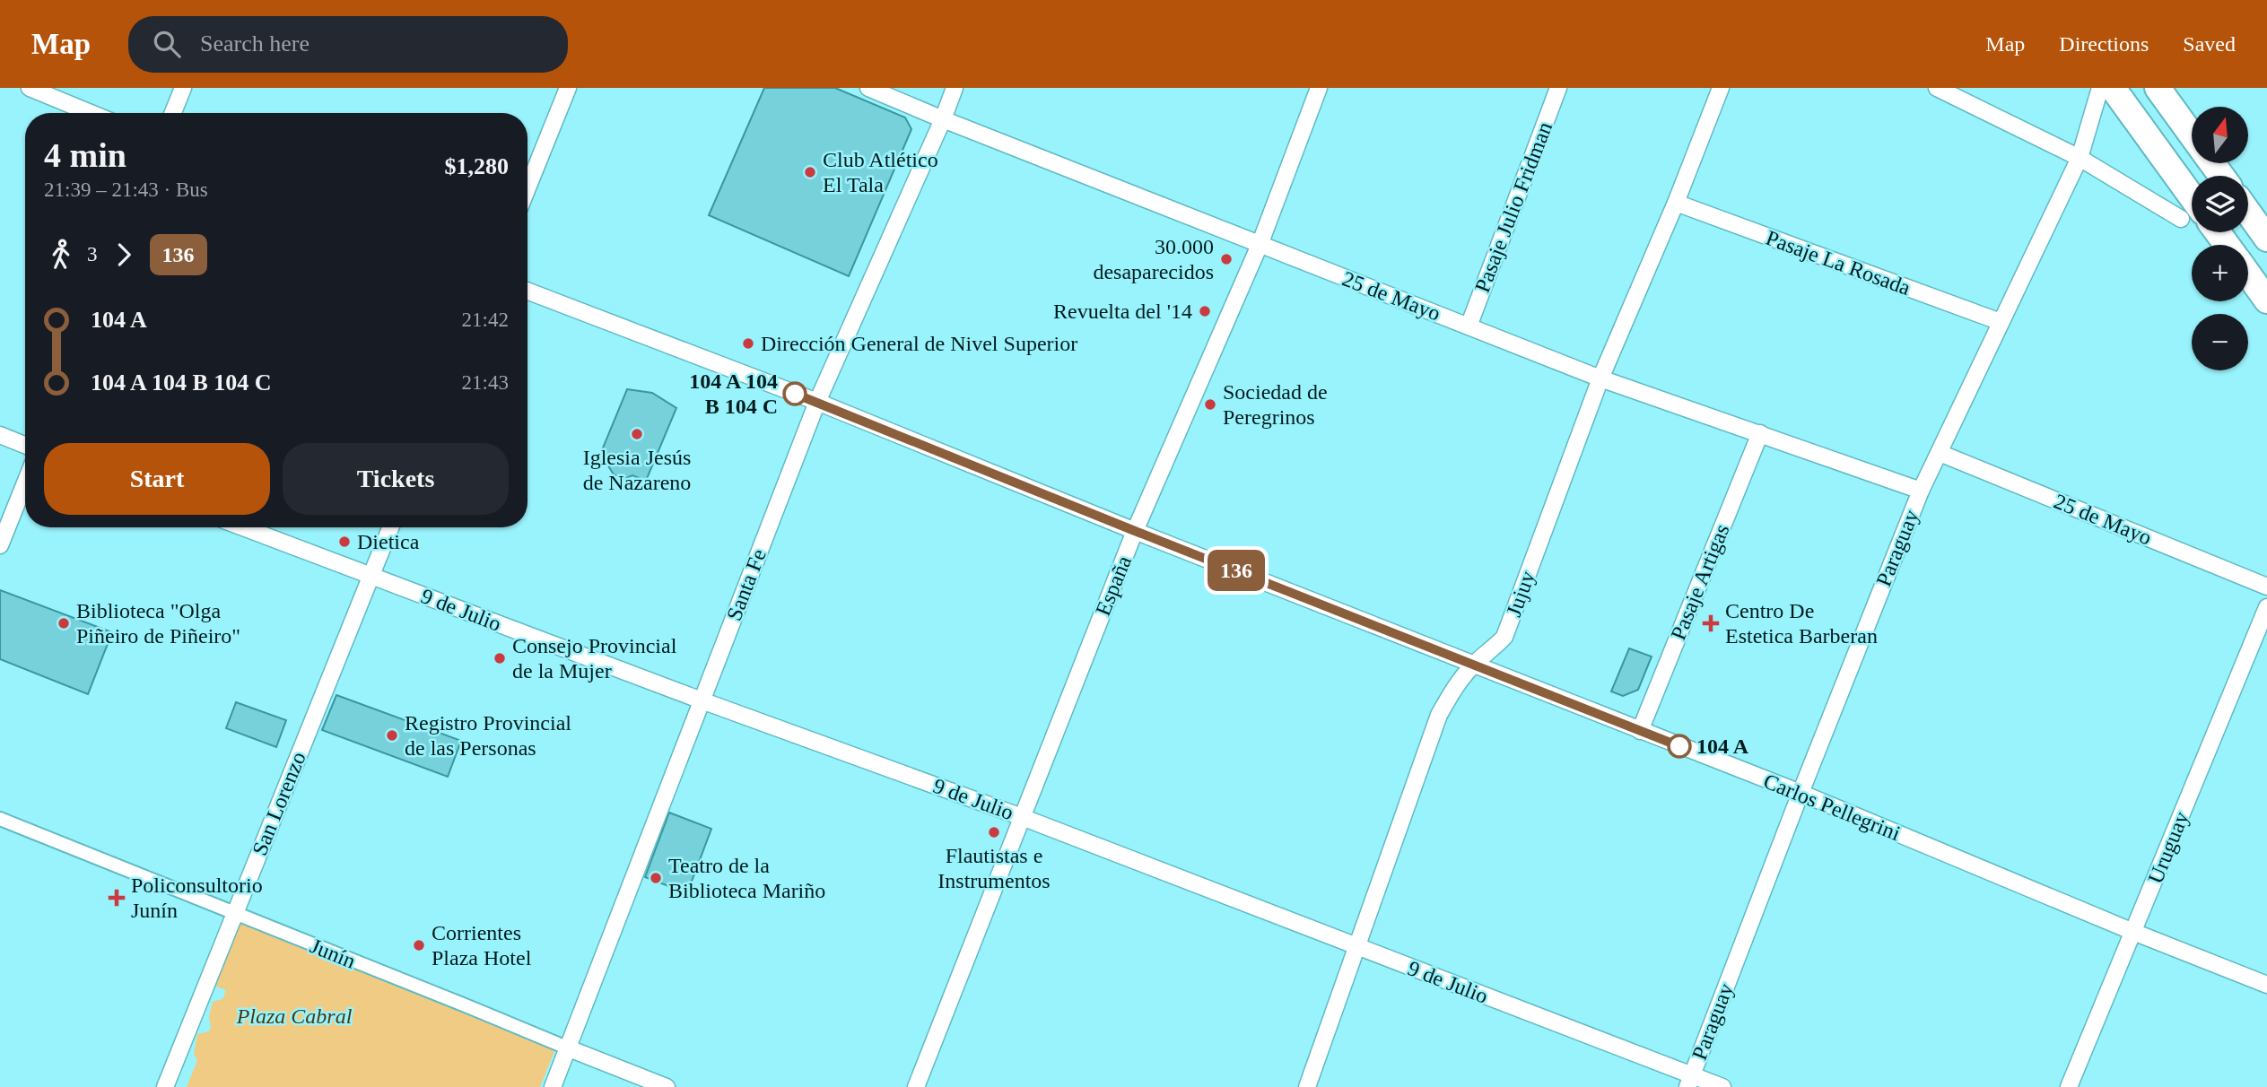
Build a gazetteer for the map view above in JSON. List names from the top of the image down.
{
  "streets": {
    "street": [
      "Pasaje Julio Fridman",
      "Pasaje La Rosada",
      "25 de Mayo",
      "Paraguay",
      "Pasaje Artigas",
      "Santa Fe",
      "España",
      "Jujuy",
      "9 de Julio",
      "San Lorenzo",
      "Carlos Pellegrini",
      "Uruguay",
      "Junín"
    ]
  },
  "crossings": [
    ["Pasaje Julio Fridman", "25 de Mayo"],
    ["Pasaje La Rosada", "Paraguay"],
    ["Pasaje La Rosada", "Jujuy"],
    ["25 de Mayo", "Paraguay"],
    ["25 de Mayo", "Pasaje Artigas"],
    ["25 de Mayo", "Santa Fe"],
    ["25 de Mayo", "España"],
    ["25 de Mayo", "Jujuy"],
    ["Paraguay", "9 de Julio"],
    ["Paraguay", "Carlos Pellegrini"],
    ["Pasaje Artigas", "Carlos Pellegrini"],
    ["Santa Fe", "9 de Julio"],
    ["Santa Fe", "Carlos Pellegrini"],
    ["Santa Fe", "Junín"],
    ["España", "9 de Julio"],
    ["España", "Carlos Pellegrini"],
    ["Jujuy", "9 de Julio"],
    ["Jujuy", "Carlos Pellegrini"],
    ["9 de Julio", "San Lorenzo"],
    ["San Lorenzo", "Junín"],
    ["Carlos Pellegrini", "Uruguay"]
  ],
  "parks": ["Plaza Cabral"],
  "places": {
    "other": [
      "Club Atlético El Tala",
      "30.000 desaparecidos",
      "Revuelta del '14",
      "Dirección General de Nivel Superior",
      "104 A 104 B 104 C",
      "Sociedad de Peregrinos",
      "Iglesia Jesús de Nazareno",
      "Dietica",
      "Biblioteca \"Olga Piñeiro de Piñeiro\"",
      "Consejo Provincial de la Mujer",
      "Registro Provincial de las Personas",
      "104 A",
      "Flautistas e Instrumentos",
      "Teatro de la Biblioteca Mariño",
      "Corrientes Plaza Hotel"
    ],
    "health": ["Centro De Estetica Barberan", "Policonsultorio Junín"]
  },
  "lines": ["bus line 136"],
  "north": "top",
  "page": {
    "header": "Map",
    "search": "Search here",
    "nav": ["Map", "Directions", "Saved"],
    "on_map": "136",
    "map_buttons": ["+", "−"],
    "heading": ["4 min", "21:39 – 21:43 · Bus", "$1,280"],
    "legs": ["3", "136"],
    "list": [
      {
        "name": "104 A",
        "value": "21:42"
      },
      {
        "name": "104 A 104 B 104 C",
        "value": "21:43"
      }
    ],
    "buttons": ["Start", "Tickets"]
  }
}
